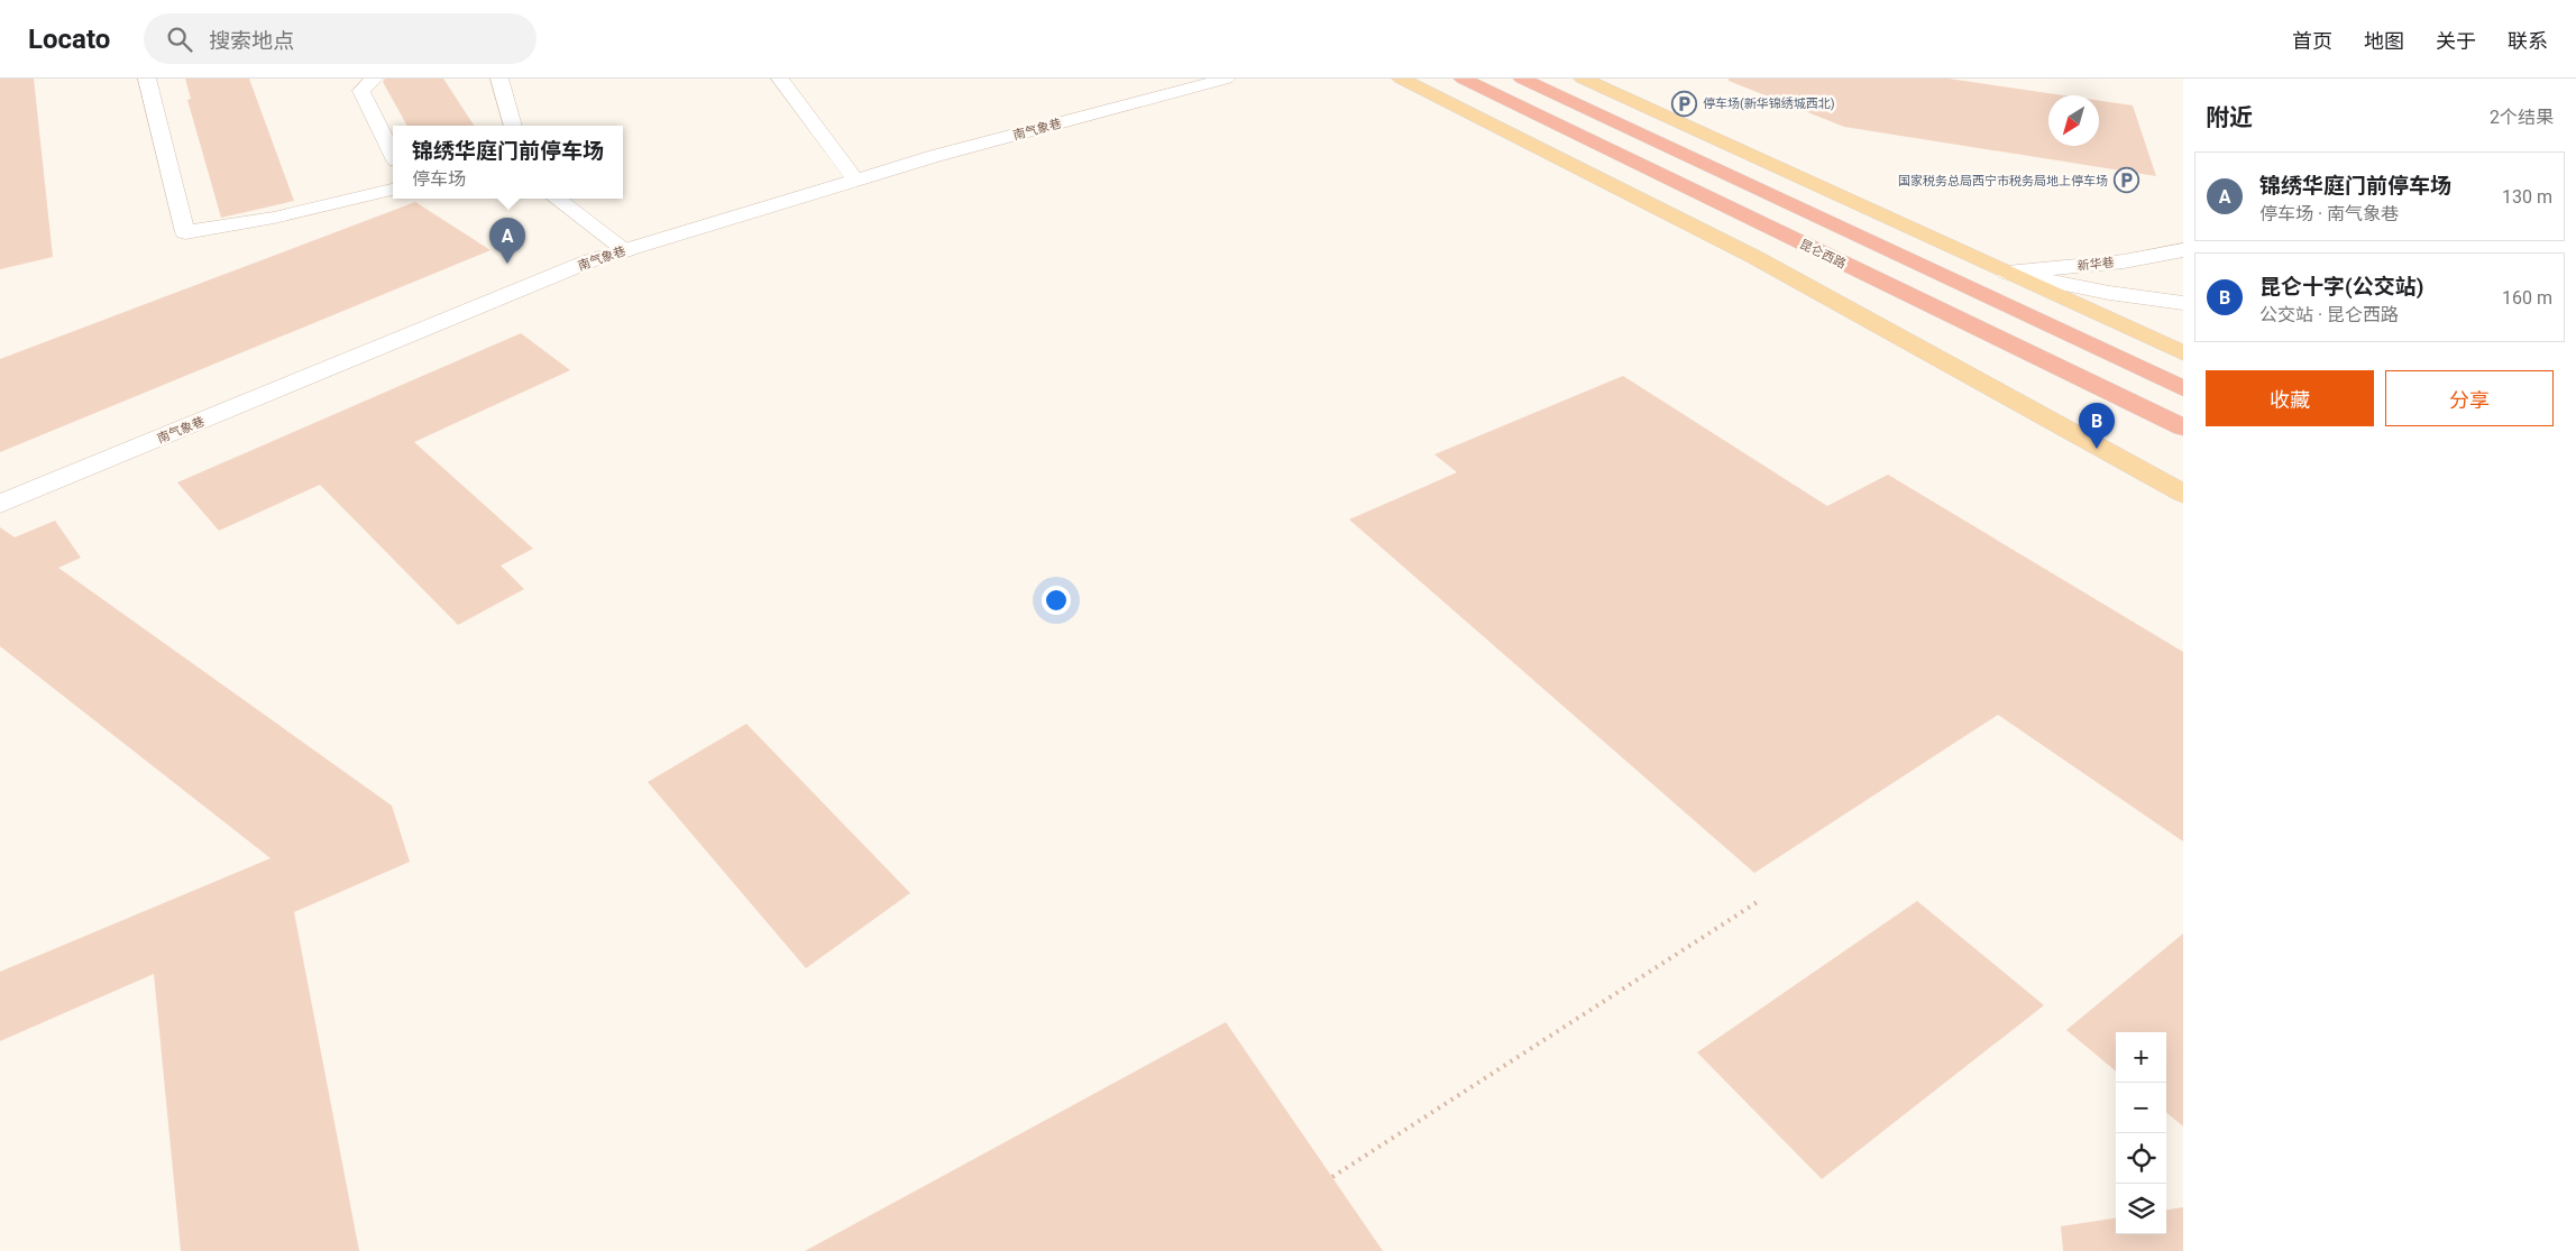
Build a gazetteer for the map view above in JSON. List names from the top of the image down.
{
  "streets": {
    "highway": ["昆仑西路"],
    "street": ["南气象巷", "新华巷"]
  },
  "places": {
    "parking": ["停车场(新华锦绣城西北)", "国家税务总局西宁市税务局地上停车场"]
  },
  "north": "bottom left",
  "page": {
    "header": "Locato",
    "search": "搜索地点",
    "nav": [
      "首页",
      "地图",
      "关于",
      "联系"
    ],
    "heading": ["附近", "2个结果"],
    "popup": ["锦绣华庭门前停车场", "停车场"],
    "list": [
      {
        "mark": "A",
        "name": "锦绣华庭门前停车场",
        "note": "停车场 · 南气象巷",
        "value": "130 m"
      },
      {
        "mark": "B",
        "name": "昆仑十字(公交站)",
        "note": "公交站 · 昆仑西路",
        "value": "160 m"
      }
    ],
    "pins": ["A", "B"],
    "buttons": ["收藏", "分享"],
    "map_buttons": ["+", "−"]
  }
}
